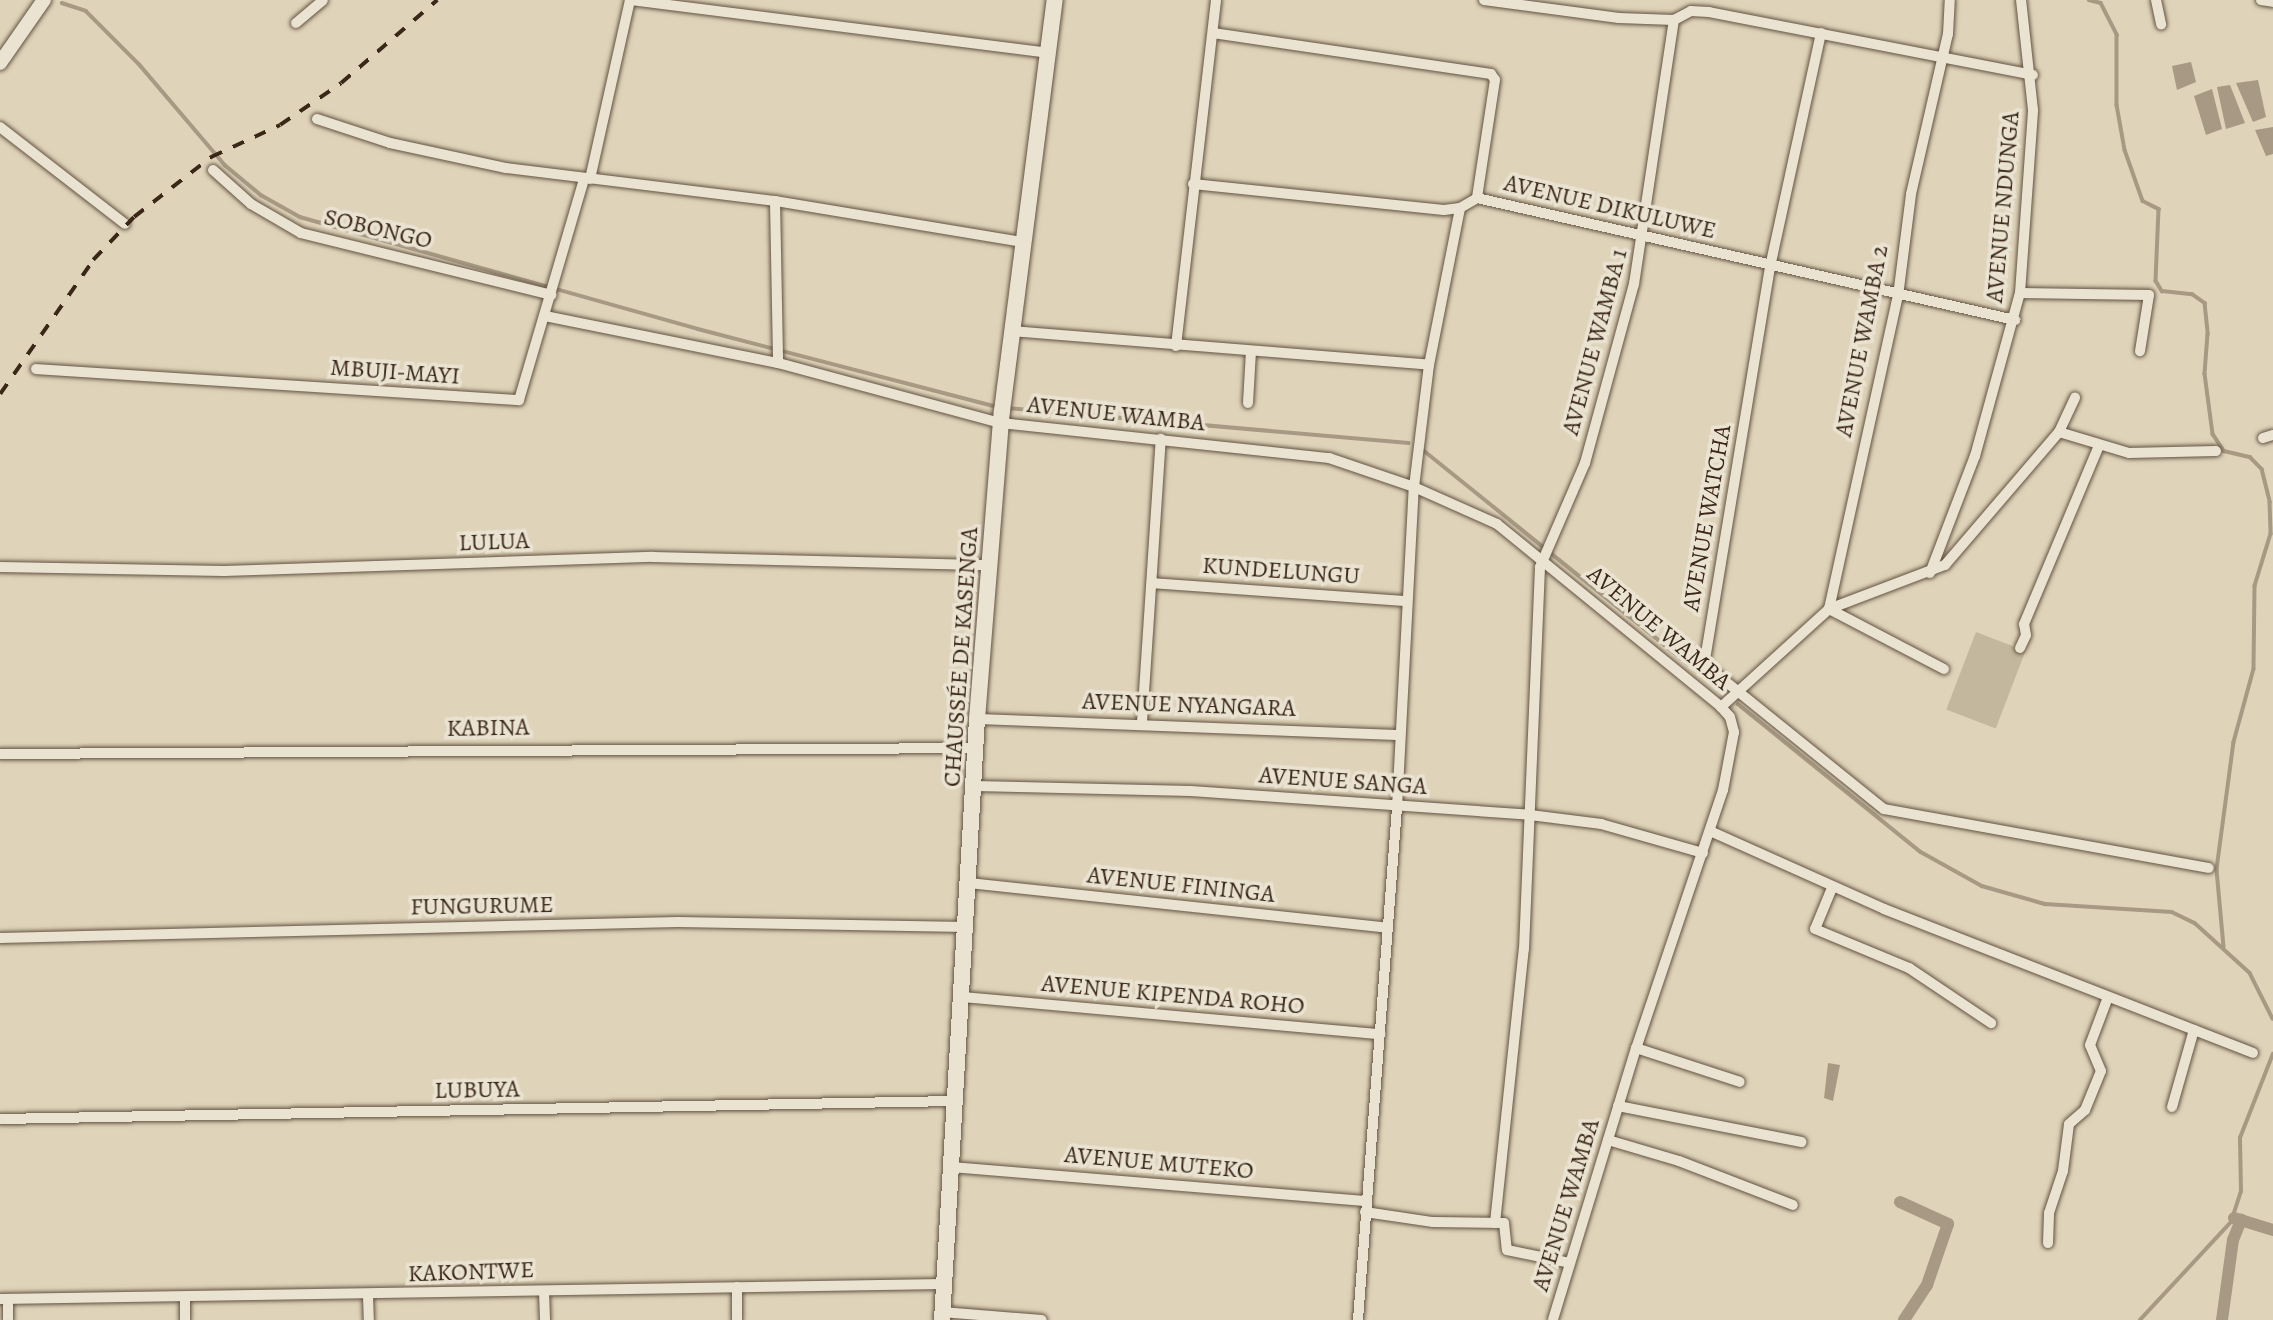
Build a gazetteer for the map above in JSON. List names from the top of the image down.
{
  "streets": {
    "main road": ["CHAUSSÉE DE KASENGA"],
    "street": [
      "AVENUE DIKULUWE",
      "AVENUE NDUNGA",
      "SOBONGO",
      "AVENUE WAMBA 2",
      "AVENUE WAMBA 1",
      "MBUJI-MAYI",
      "AVENUE WAMBA",
      "AVENUE WATCHA",
      "LULUA",
      "KUNDELUNGU",
      "AVENUE NYANGARA",
      "KABINA",
      "AVENUE SANGA",
      "AVENUE FININGA",
      "FUNGURUME",
      "AVENUE KIPENDA ROHO",
      "LUBUYA",
      "AVENUE MUTEKO",
      "KAKONTWE"
    ]
  },
  "crossings": [
    ["AVENUE DIKULUWE", "AVENUE NDUNGA"],
    ["AVENUE DIKULUWE", "AVENUE WAMBA 2"],
    ["AVENUE DIKULUWE", "AVENUE WAMBA 1"],
    ["AVENUE DIKULUWE", "AVENUE WATCHA"],
    ["SOBONGO", "MBUJI-MAYI"],
    ["AVENUE WAMBA 1", "AVENUE WAMBA"],
    ["MBUJI-MAYI", "AVENUE WAMBA"],
    ["AVENUE WAMBA", "CHAUSSÉE DE KASENGA"],
    ["AVENUE WAMBA", "AVENUE SANGA"],
    ["LULUA", "CHAUSSÉE DE KASENGA"],
    ["CHAUSSÉE DE KASENGA", "AVENUE NYANGARA"],
    ["CHAUSSÉE DE KASENGA", "KABINA"],
    ["CHAUSSÉE DE KASENGA", "AVENUE SANGA"],
    ["CHAUSSÉE DE KASENGA", "AVENUE FININGA"],
    ["CHAUSSÉE DE KASENGA", "FUNGURUME"],
    ["CHAUSSÉE DE KASENGA", "AVENUE KIPENDA ROHO"],
    ["CHAUSSÉE DE KASENGA", "LUBUYA"],
    ["CHAUSSÉE DE KASENGA", "AVENUE MUTEKO"],
    ["CHAUSSÉE DE KASENGA", "KAKONTWE"]
  ]
}
